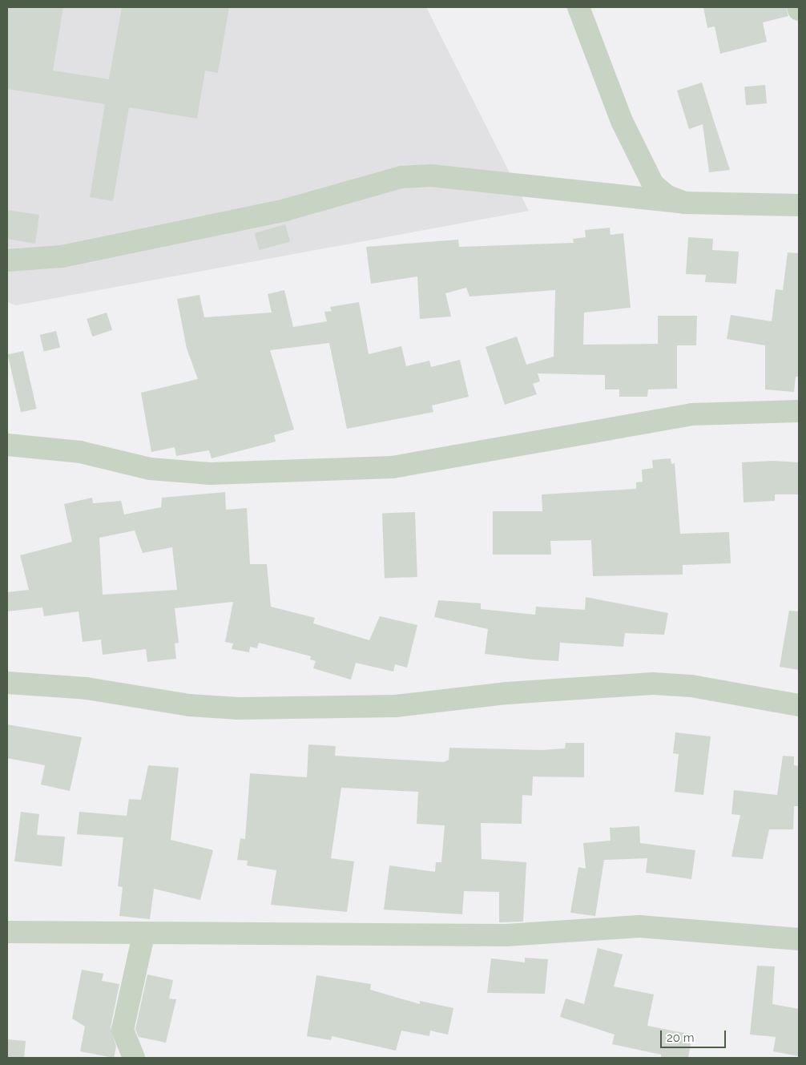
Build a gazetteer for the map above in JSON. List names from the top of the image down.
{
  "scale_bar": "20 m"
}
